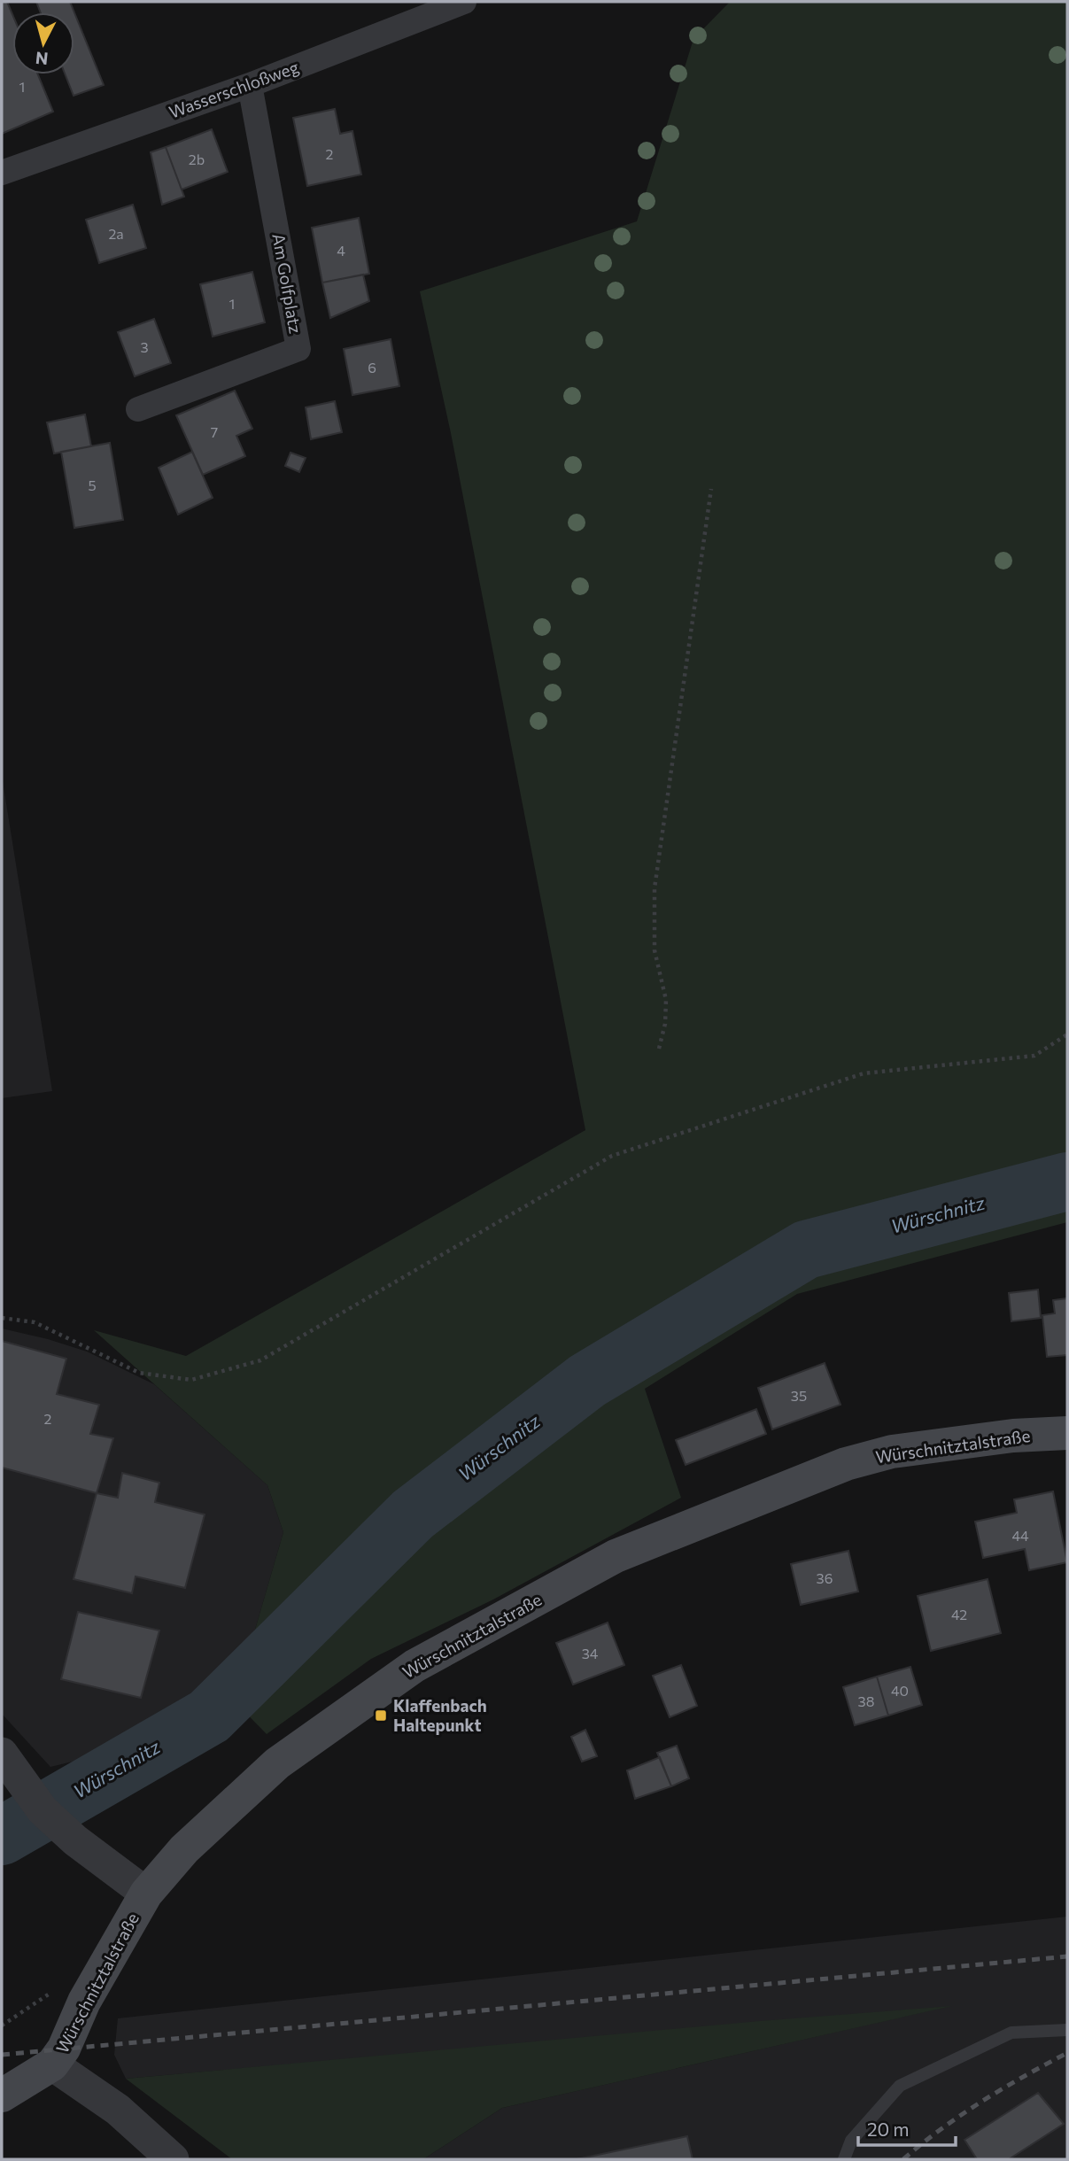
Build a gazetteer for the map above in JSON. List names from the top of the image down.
{
  "streets": {
    "main road": ["Würschnitztalstraße"],
    "street": ["Wasserschloßweg", "Am Golfplatz"]
  },
  "crossings": [
    ["Wasserschloßweg", "Am Golfplatz"]
  ],
  "water": ["Würschnitz"],
  "places": {
    "transit": ["Klaffenbach Haltepunkt"]
  },
  "house_numbers": [
    "1",
    "2",
    "2b",
    "2a",
    "4",
    "1",
    "3",
    "6",
    "7",
    "5",
    "35",
    "2",
    "44",
    "36",
    "42",
    "34",
    "40",
    "38"
  ],
  "scale_bar": "20 m",
  "north": "bottom"
}
